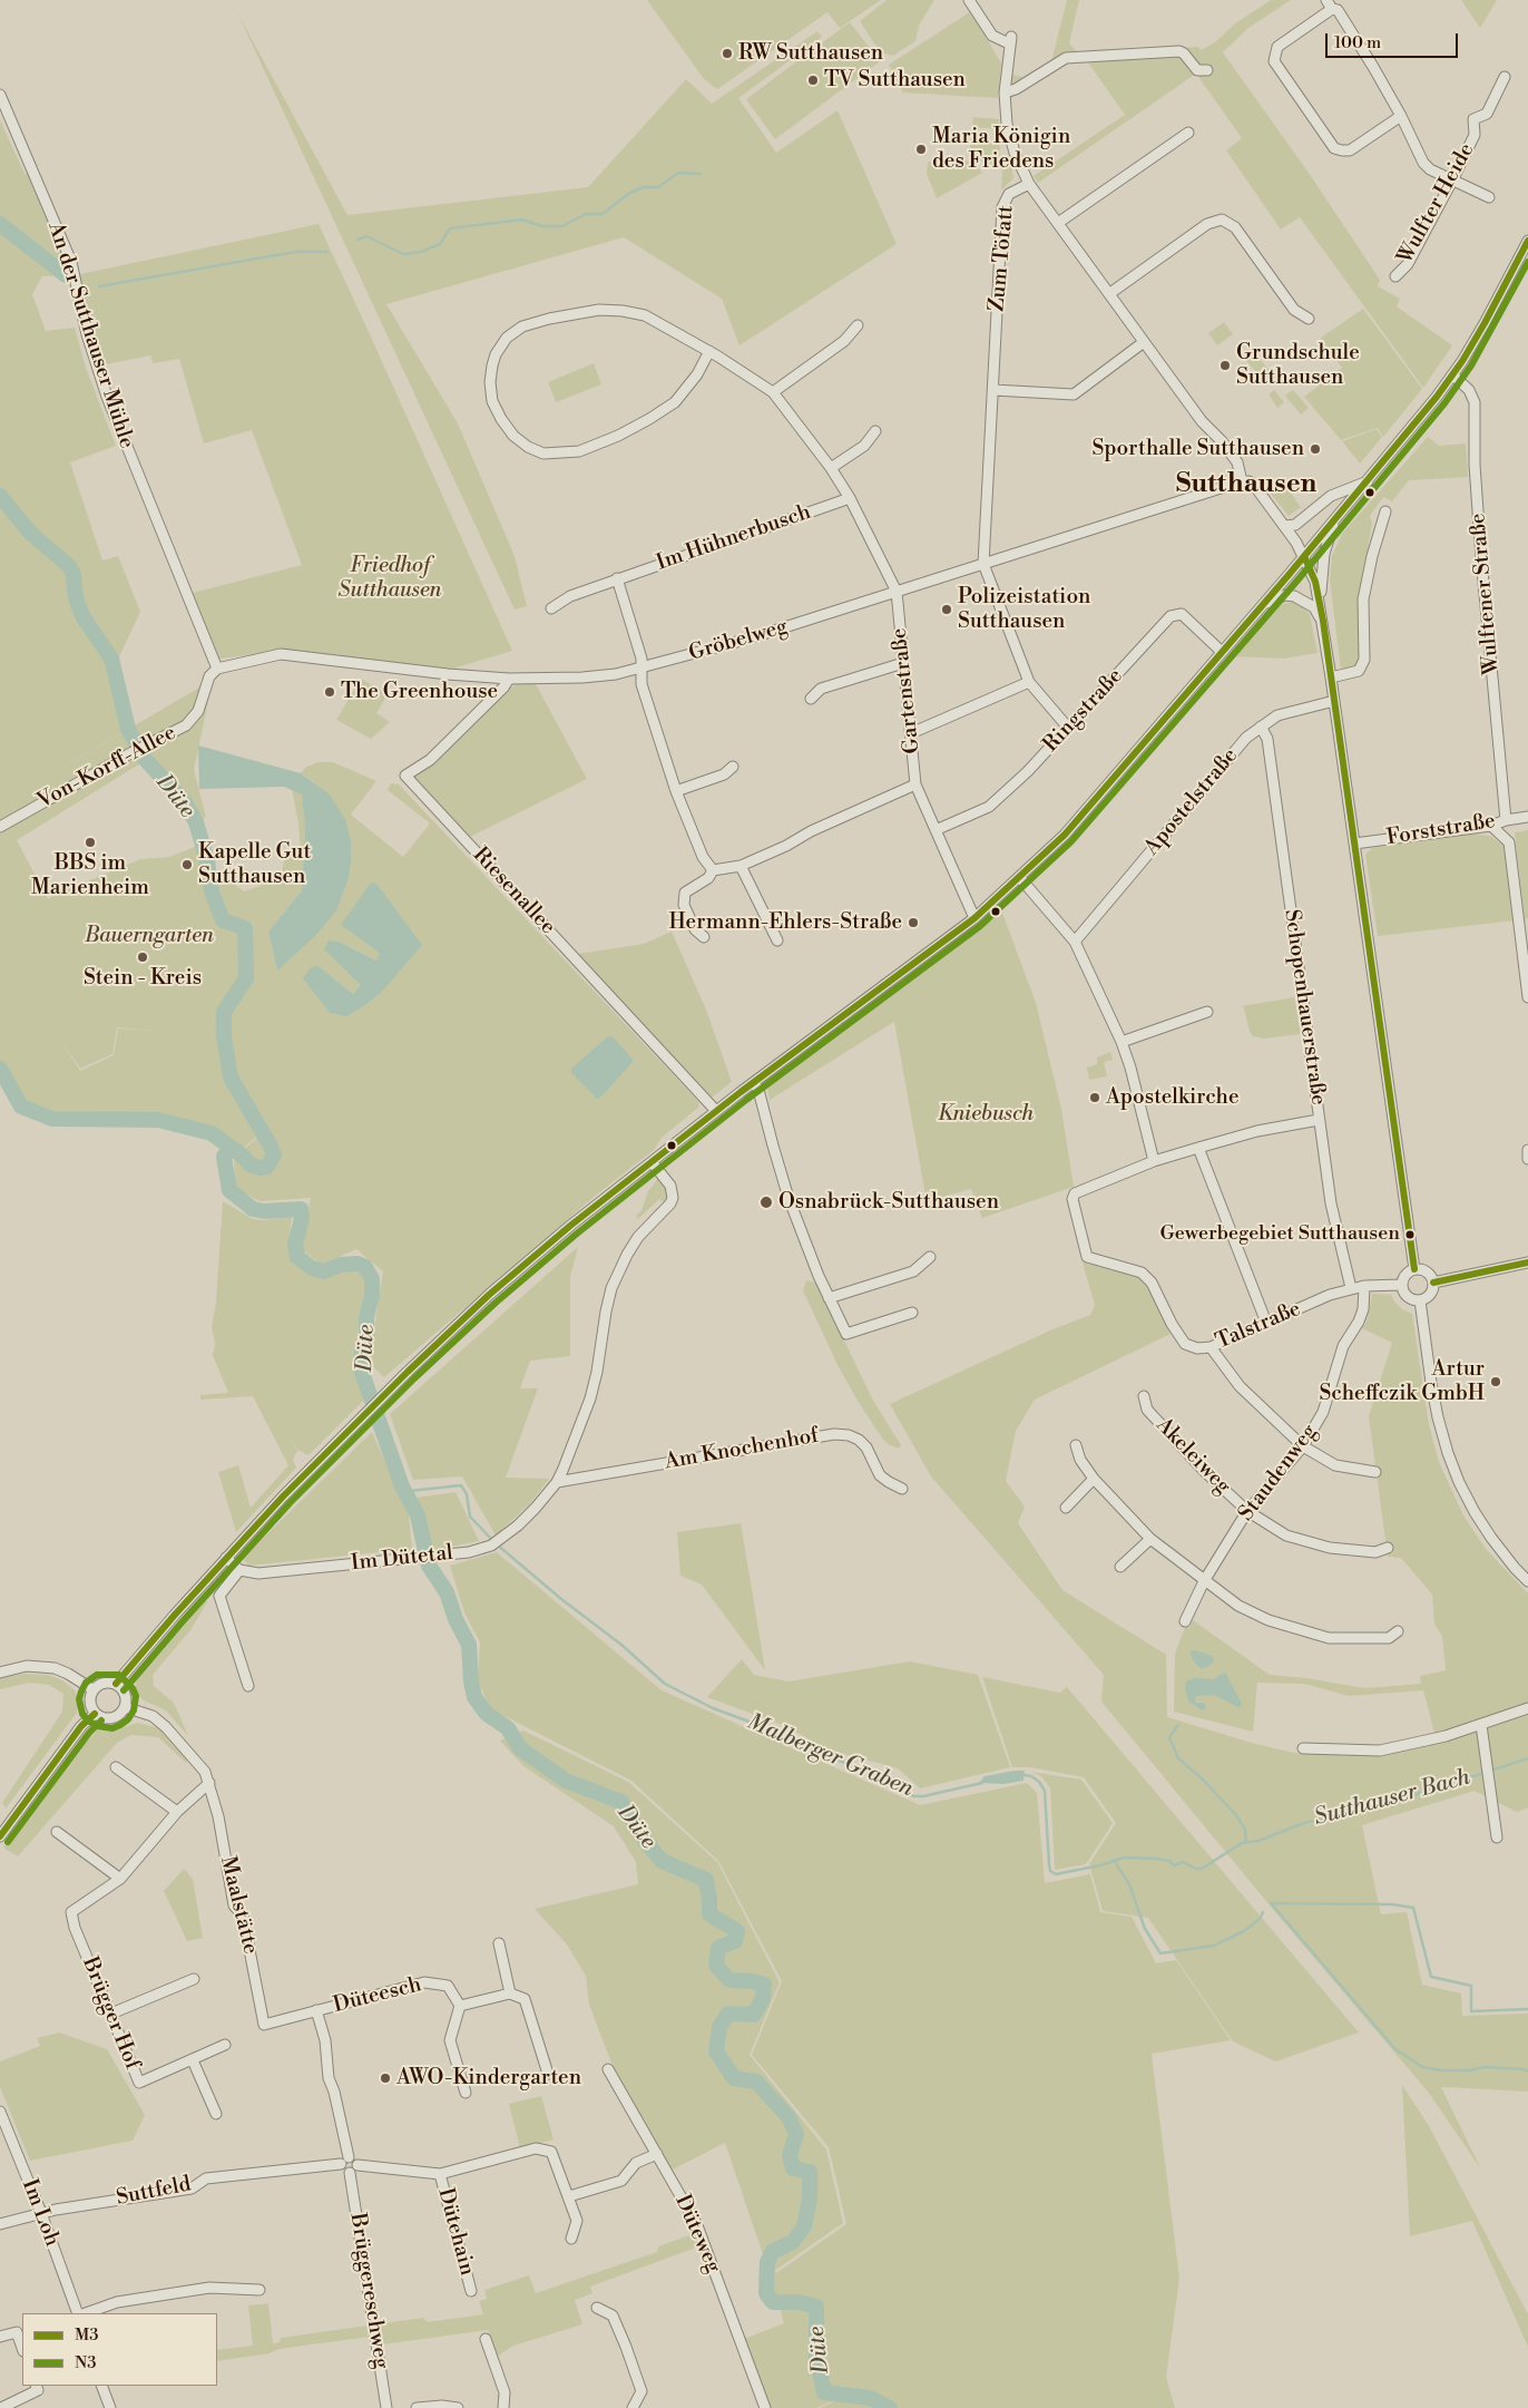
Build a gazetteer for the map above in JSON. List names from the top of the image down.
{
  "streets": {
    "street": [
      "Wulfter Heide",
      "Zum Töfatt",
      "An der Sutthauser Mühle",
      "Im Hühnerbusch",
      "Wulftener Straße",
      "Gröbelweg",
      "Gartenstraße",
      "Ringstraße",
      "Von-Korff-Allee",
      "Apostelstraße",
      "Forststraße",
      "Riesenallee",
      "Schopenhauerstraße",
      "Talstraße",
      "Am Knochenhof",
      "Akeleiweg",
      "Staudenweg",
      "Im Dütetal",
      "Maalstätte",
      "Düteesch",
      "Brügger Hof",
      "Suttfeld",
      "Im Loh",
      "Dütehain",
      "Düteweg",
      "Brüggereschweg"
    ]
  },
  "crossings": [
    ["Zum Töfatt", "Gröbelweg"],
    ["An der Sutthauser Mühle", "Gröbelweg"],
    ["An der Sutthauser Mühle", "Von-Korff-Allee"],
    ["Im Hühnerbusch", "Gartenstraße"],
    ["Wulftener Straße", "Forststraße"],
    ["Gröbelweg", "Gartenstraße"],
    ["Gröbelweg", "Von-Korff-Allee"],
    ["Gröbelweg", "Riesenallee"],
    ["Gartenstraße", "Ringstraße"],
    ["Apostelstraße", "Schopenhauerstraße"],
    ["Schopenhauerstraße", "Talstraße"],
    ["Talstraße", "Staudenweg"],
    ["Am Knochenhof", "Im Dütetal"],
    ["Akeleiweg", "Staudenweg"],
    ["Maalstätte", "Düteesch"],
    ["Maalstätte", "Brügger Hof"],
    ["Suttfeld", "Im Loh"],
    ["Suttfeld", "Brüggereschweg"]
  ],
  "districts": ["Sutthausen"],
  "water": ["Düte", "Malberger Graben", "Sutthauser Bach"],
  "parks": ["Friedhof Sutthausen", "Bauerngarten", "Kniebusch"],
  "places": [
    "RW Sutthausen",
    "TV Sutthausen",
    "Maria Königin des Friedens",
    "Grundschule Sutthausen",
    "Sporthalle Sutthausen",
    "Polizeistation Sutthausen",
    "The Greenhouse",
    "BBS im Marienheim",
    "Kapelle Gut Sutthausen",
    "Hermann-Ehlers-Straße",
    "Stein - Kreis",
    "Apostelkirche",
    "Osnabrück-Sutthausen",
    "Gewerbegebiet Sutthausen",
    "Artur Scheffczik GmbH",
    "AWO-Kindergarten"
  ],
  "lines": ["transit line M3", "transit line N3"],
  "legend": ["M3", "N3"],
  "scale_bar": "100 m"
}
